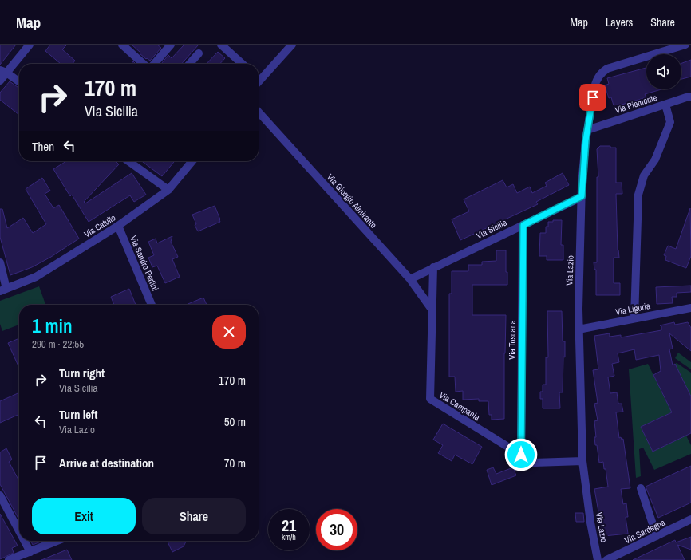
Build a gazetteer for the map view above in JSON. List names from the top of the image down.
{
  "streets": {
    "street": [
      "Via Piemonte",
      "Via Giorgio Almirante",
      "Via Catullo",
      "Via Sicilia",
      "Via Sandro Pertini",
      "Via Lazio",
      "Via Liguria",
      "Via Toscana",
      "Via Campania",
      "Via Sardegna"
    ]
  },
  "crossings": [
    ["Via Piemonte", "Via Lazio"],
    ["Via Giorgio Almirante", "Via Sicilia"],
    ["Via Giorgio Almirante", "Via Campania"],
    ["Via Catullo", "Via Sandro Pertini"],
    ["Via Sicilia", "Via Lazio"],
    ["Via Sicilia", "Via Toscana"],
    ["Via Sicilia", "Via Campania"],
    ["Via Lazio", "Via Liguria"],
    ["Via Lazio", "Via Campania"],
    ["Via Toscana", "Via Campania"]
  ],
  "page": {
    "header": "Map",
    "nav": ["Map", "Layers", "Share"],
    "turn": ["170 m", "Via Sicilia"],
    "then": "Then",
    "heading": ["1 min", "290 m · 22:55"],
    "list": [
      {
        "name": "Turn right",
        "note": "Via Sicilia",
        "value": "170 m"
      },
      {
        "name": "Turn left",
        "note": "Via Lazio",
        "value": "50 m"
      },
      {
        "name": "Arrive at destination",
        "value": "70 m"
      }
    ],
    "buttons": ["Exit", "Share"],
    "speed": "21 km/h",
    "limit": "30"
  }
}
